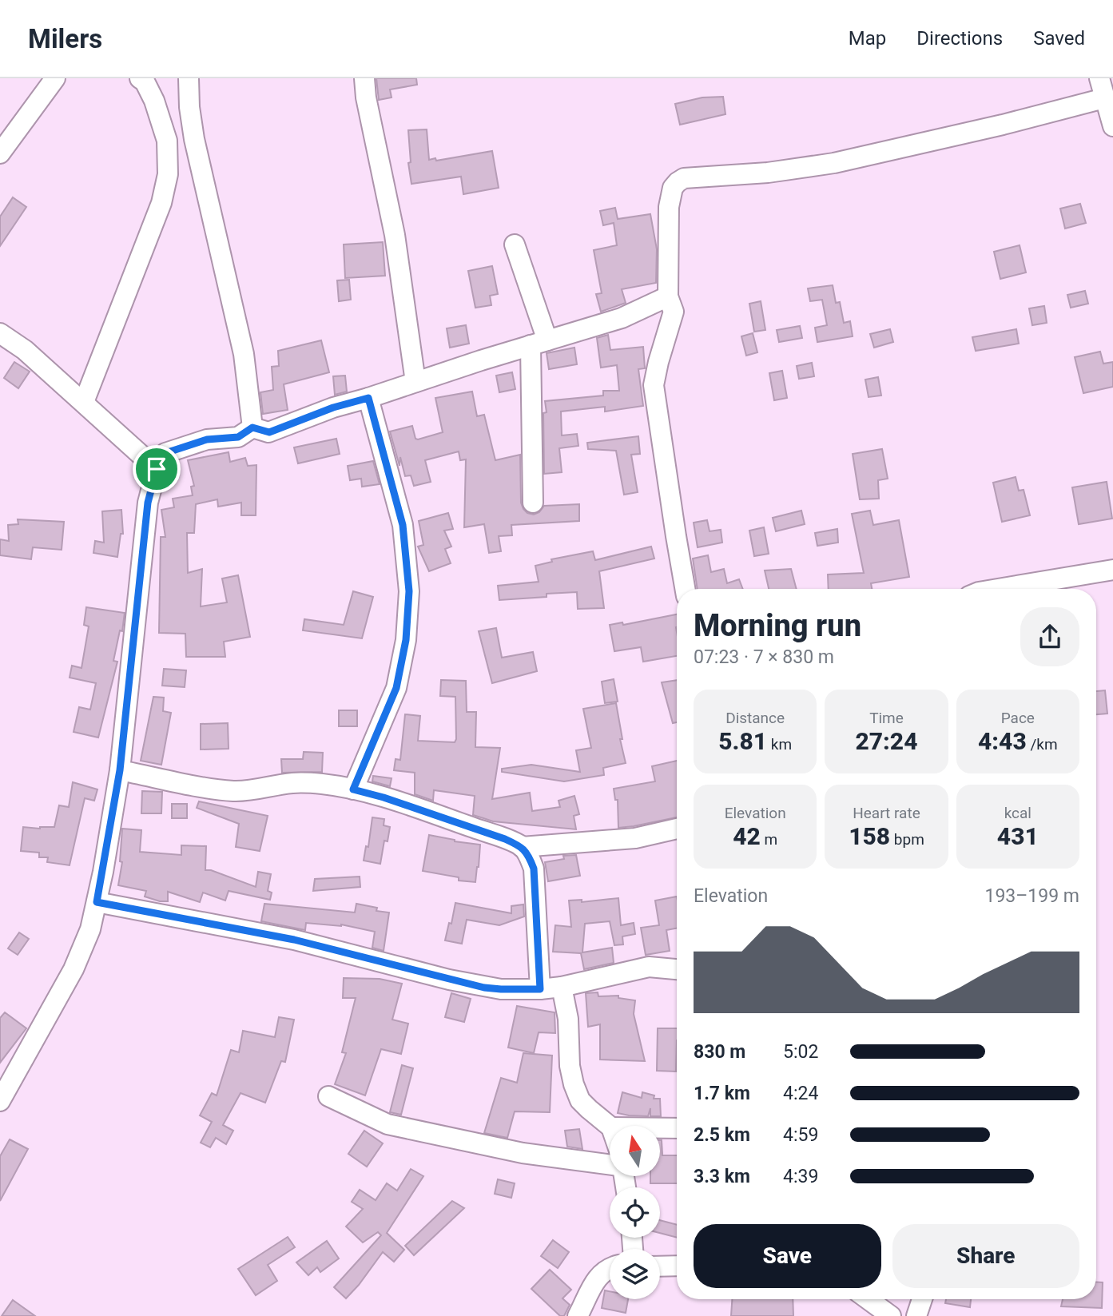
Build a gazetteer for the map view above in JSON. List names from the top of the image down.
{
  "north": "top",
  "page": {
    "header": "Milers",
    "nav": ["Map", "Directions", "Saved"],
    "heading": ["Morning run", "07:23 · 7 × 830 m"],
    "stats": [
      ["Distance", "5.81 km"],
      ["Time", "27:24"],
      ["Pace", "4:43 /km"],
      ["Elevation", "42 m"],
      ["Heart rate", "158 bpm"],
      ["kcal", "431"]
    ],
    "chart": ["Elevation", "193–199 m"],
    "list": [
      {
        "name": "830 m",
        "note": "5:02"
      },
      {
        "name": "1.7 km",
        "note": "4:24"
      },
      {
        "name": "2.5 km",
        "note": "4:59"
      },
      {
        "name": "3.3 km",
        "note": "4:39"
      }
    ],
    "buttons": ["Save", "Share"]
  }
}
